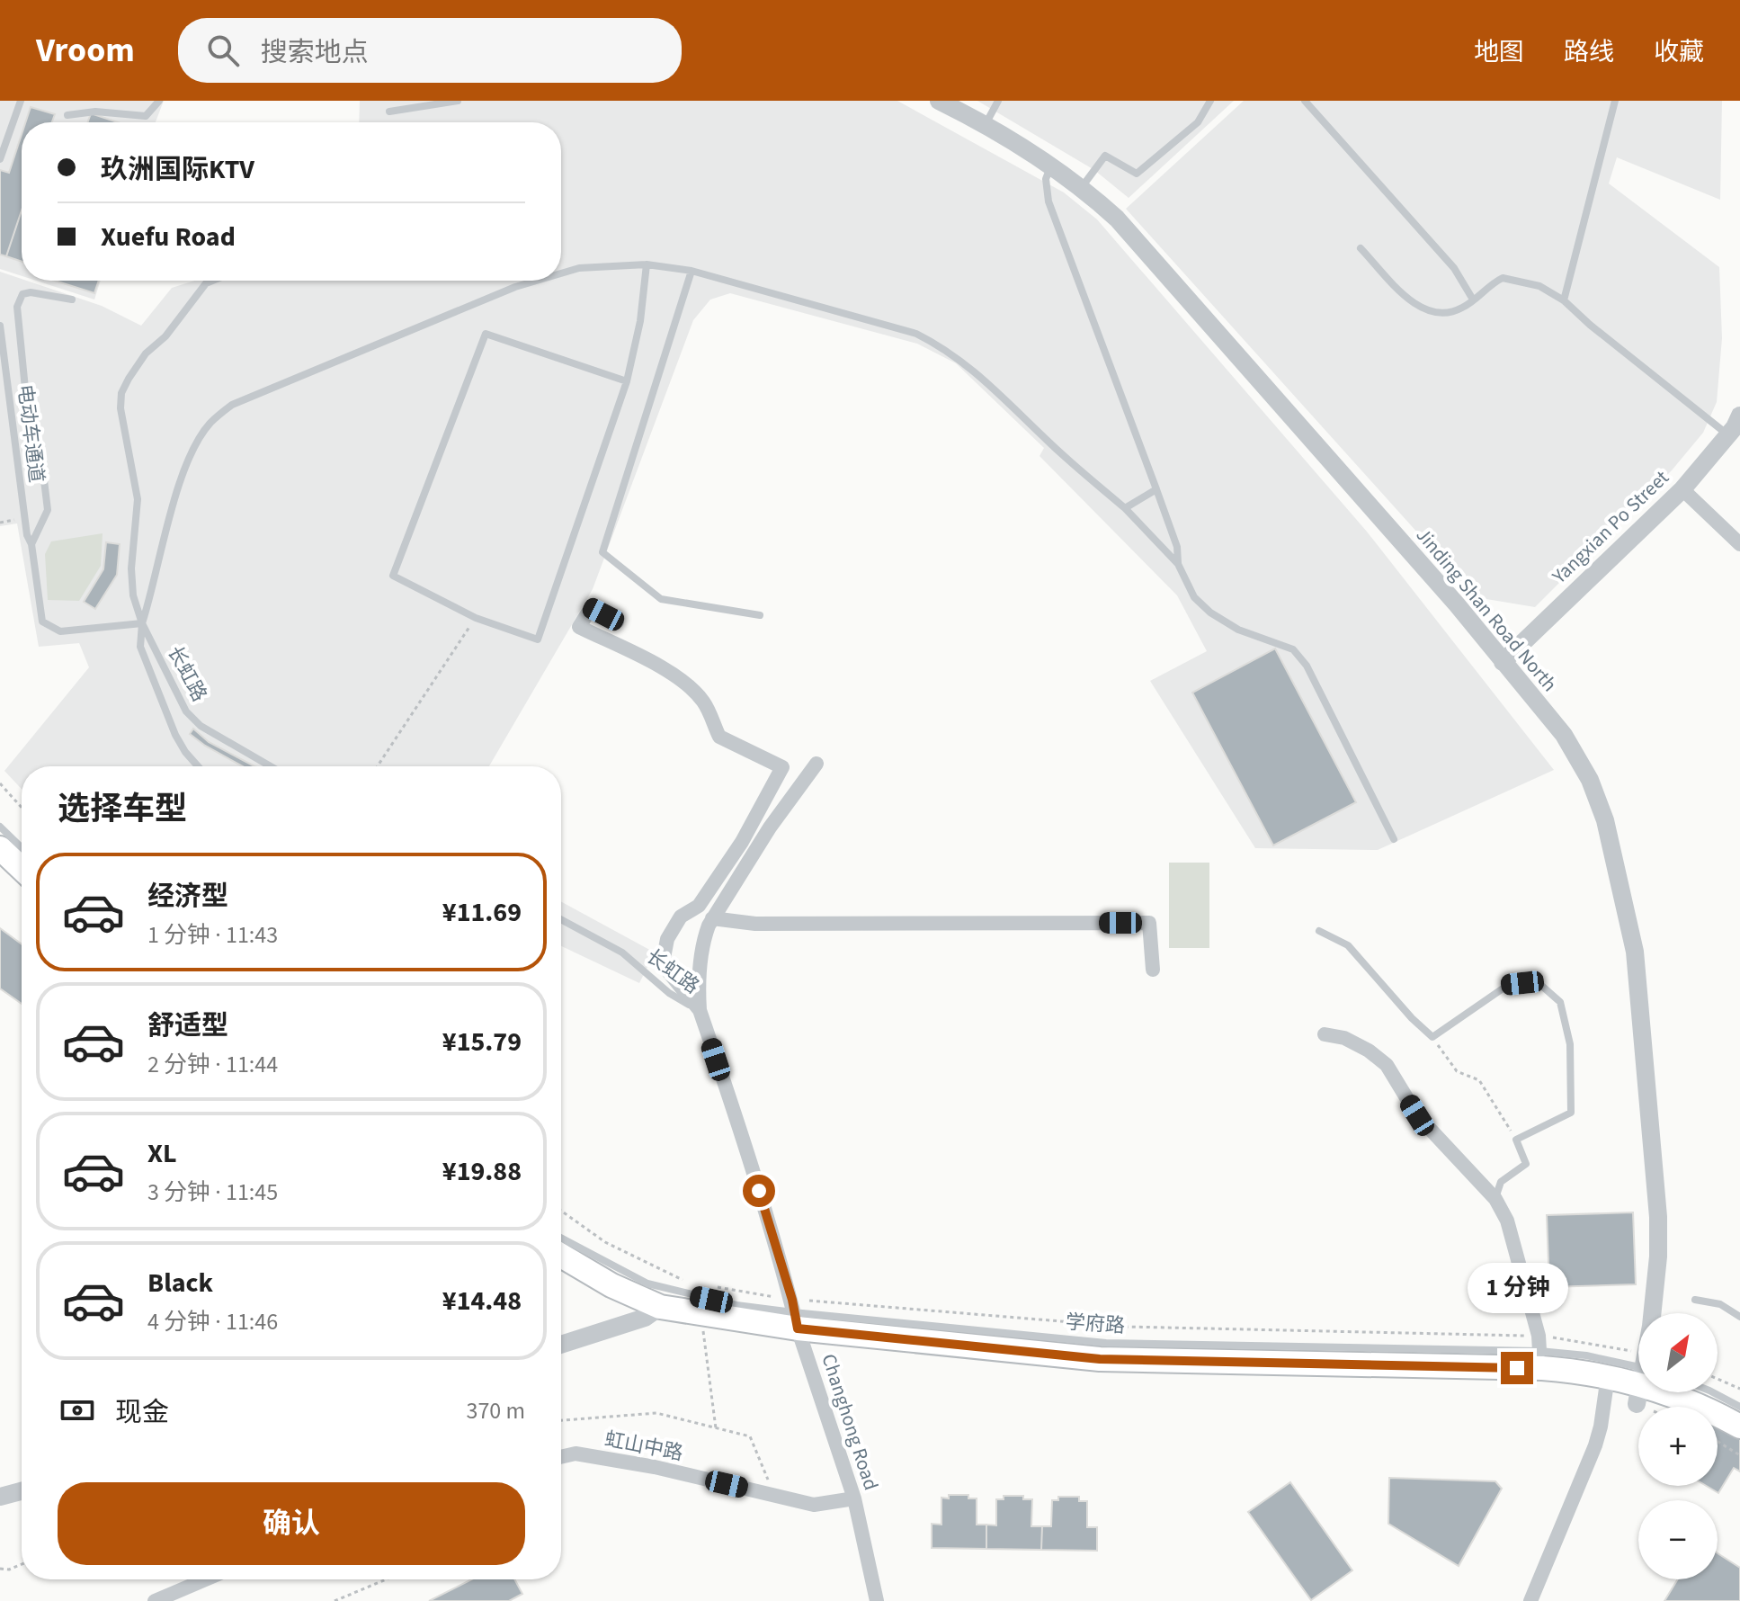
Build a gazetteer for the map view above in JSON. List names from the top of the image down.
{
  "streets": {
    "street": [
      "Yangxian Po Street",
      "Jinding Shan Road North",
      "Changhong Road",
      "虹山中路"
    ],
    "lane": ["电动车通道", "长虹路", "学府路"]
  },
  "crossings": [
    ["电动车通道", "长虹路"],
    ["Yangxian Po Street", "Jinding Shan Road North"],
    ["长虹路", "Changhong Road"],
    ["学府路", "Changhong Road"],
    ["Changhong Road", "虹山中路"]
  ],
  "north": "top right",
  "page": {
    "header": "Vroom",
    "search": "搜索地点",
    "nav": ["地图", "路线", "收藏"],
    "banner": ["玖洲国际KTV", "Xuefu Road"],
    "heading": "选择车型",
    "list": [
      {
        "name": "经济型",
        "note": "1 分钟 · 11:43",
        "value": "¥11.69"
      },
      {
        "name": "舒适型",
        "note": "2 分钟 · 11:44",
        "value": "¥15.79"
      },
      {
        "name": "XL",
        "note": "3 分钟 · 11:45",
        "value": "¥19.88"
      },
      {
        "name": "Black",
        "note": "4 分钟 · 11:46",
        "value": "¥14.48"
      }
    ],
    "bubble": "1 分钟",
    "map_buttons": ["+", "−"],
    "pay": ["现金", "370 m"],
    "buttons": "确认"
  }
}
